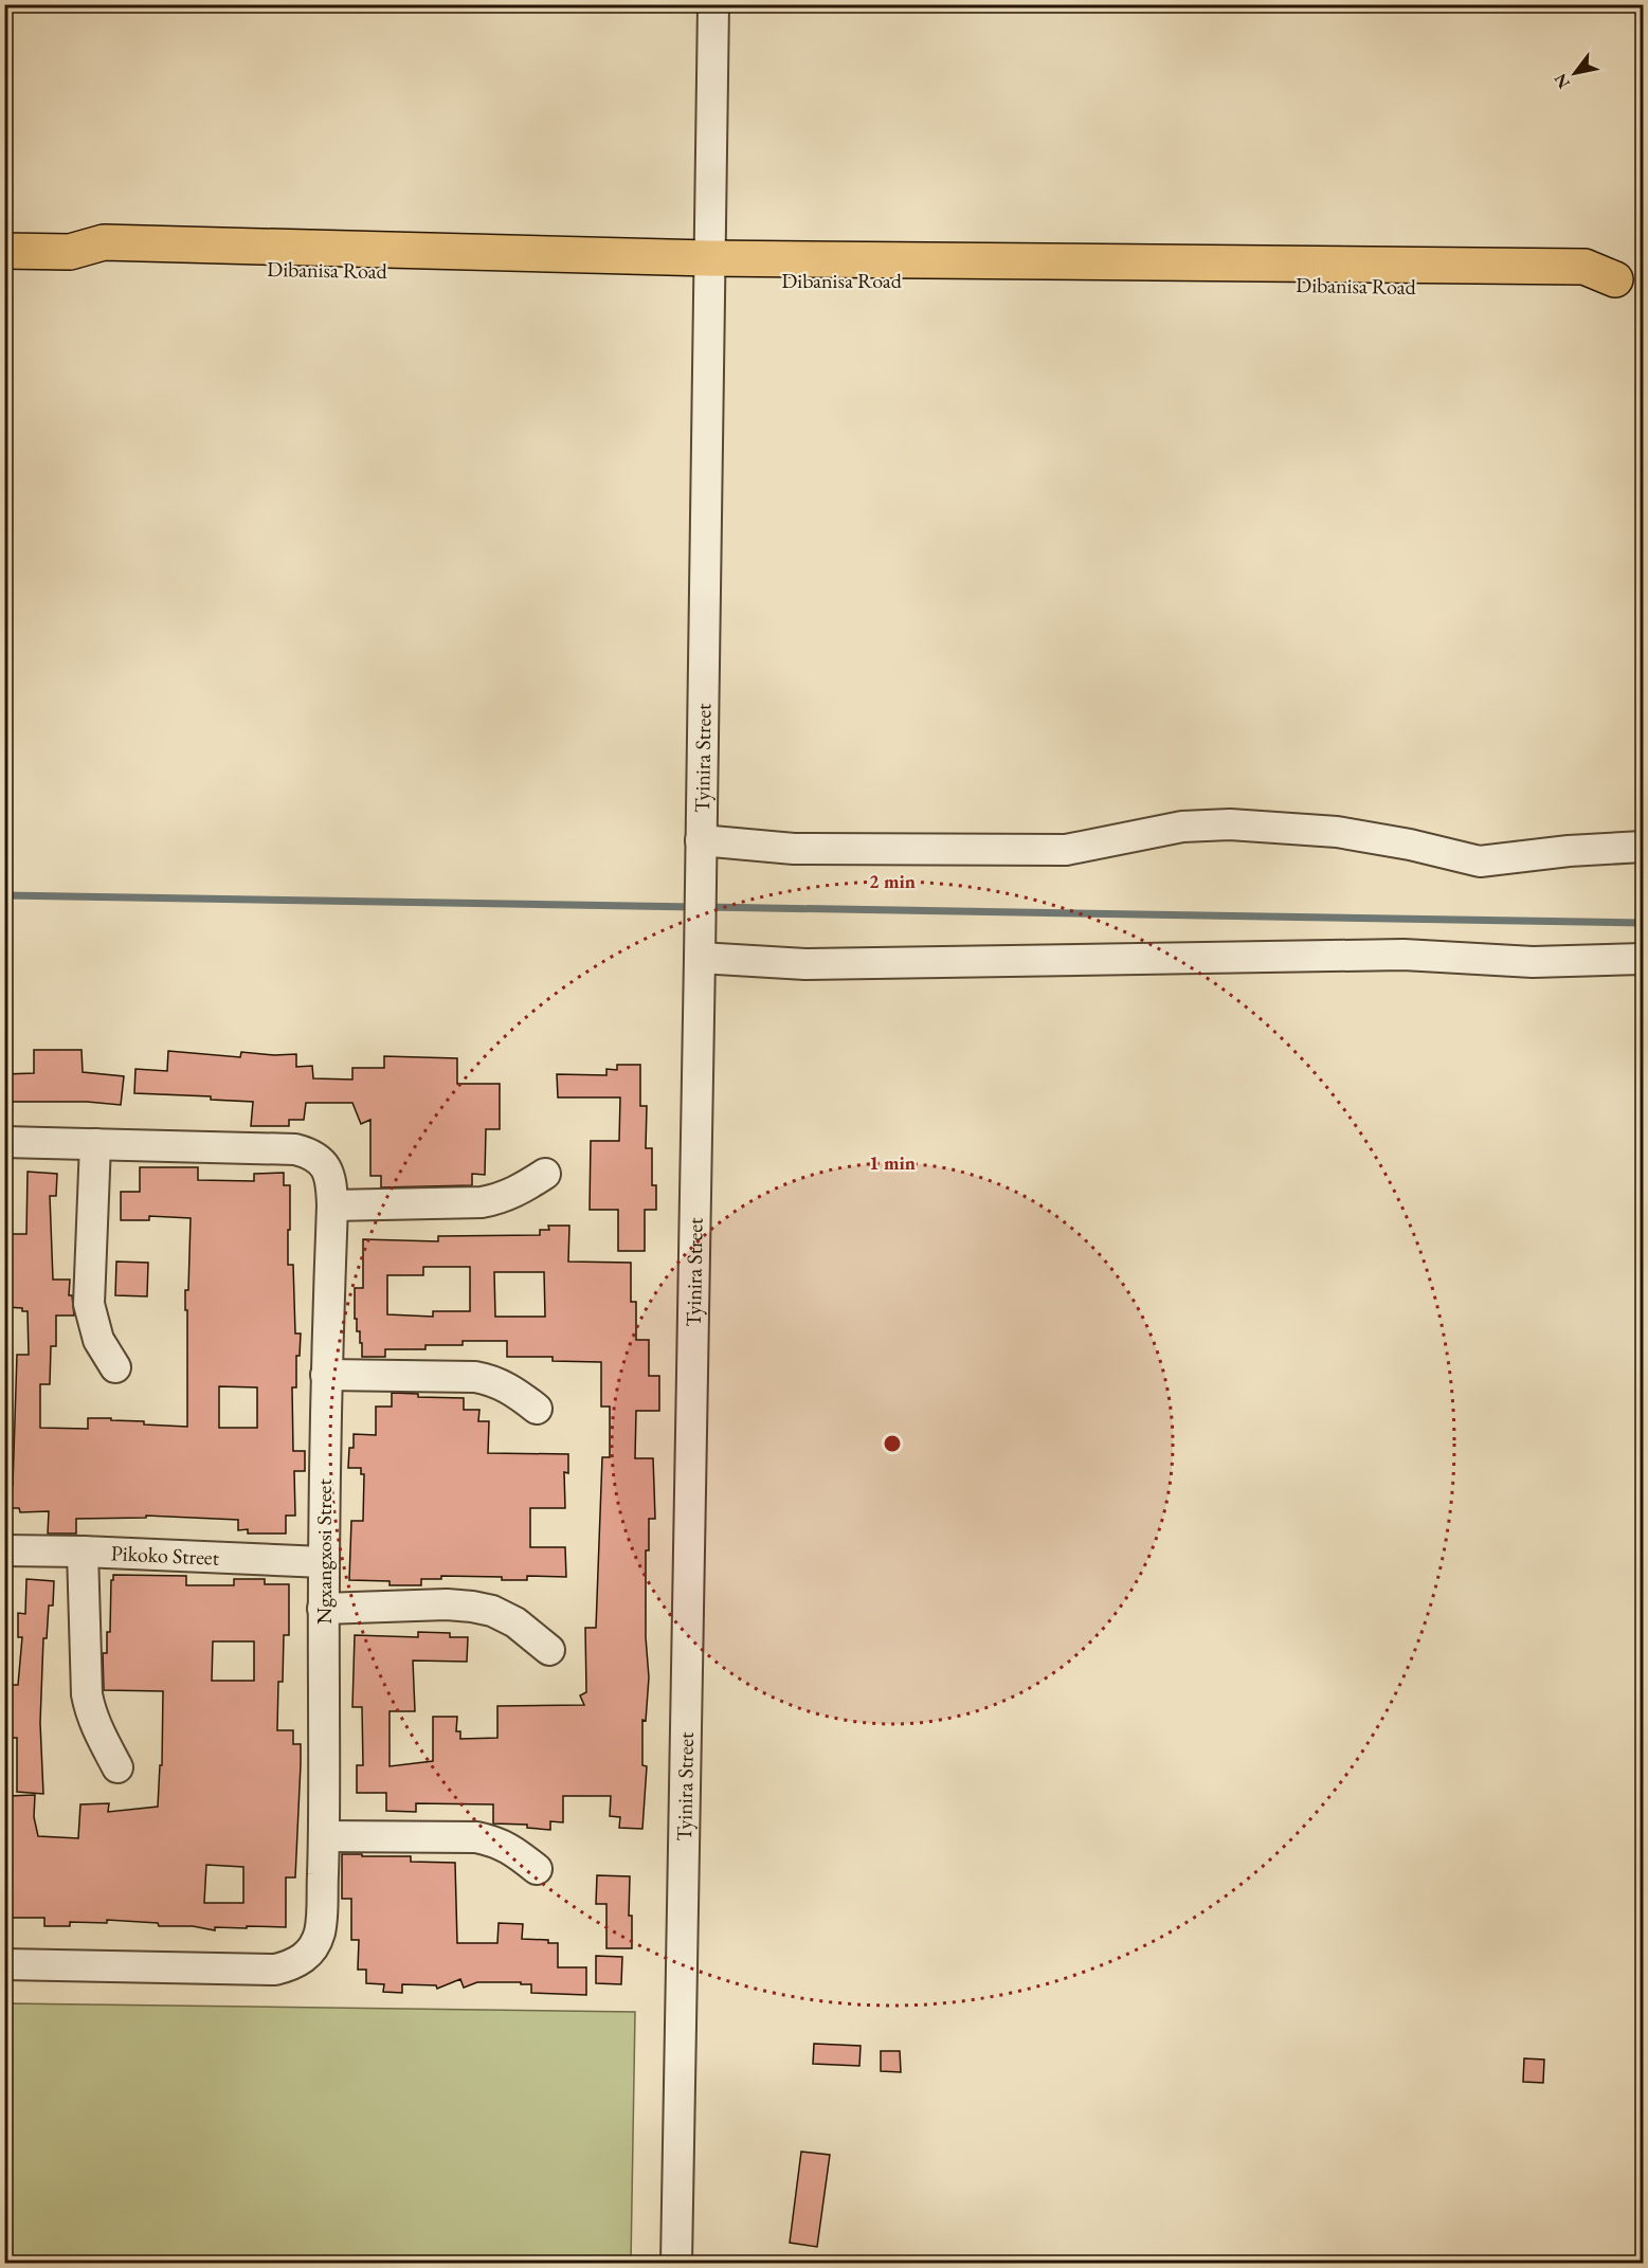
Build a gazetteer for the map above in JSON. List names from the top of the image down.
{
  "streets": {
    "main road": ["Dibanisa Road"],
    "street": ["Tyinira Street", "Ngxangxosi Street", "Pikoko Street"]
  },
  "crossings": [
    ["Dibanisa Road", "Tyinira Street"],
    ["Ngxangxosi Street", "Pikoko Street"]
  ],
  "north": "bottom left",
  "rings": ["2 min", "1 min"]
}
